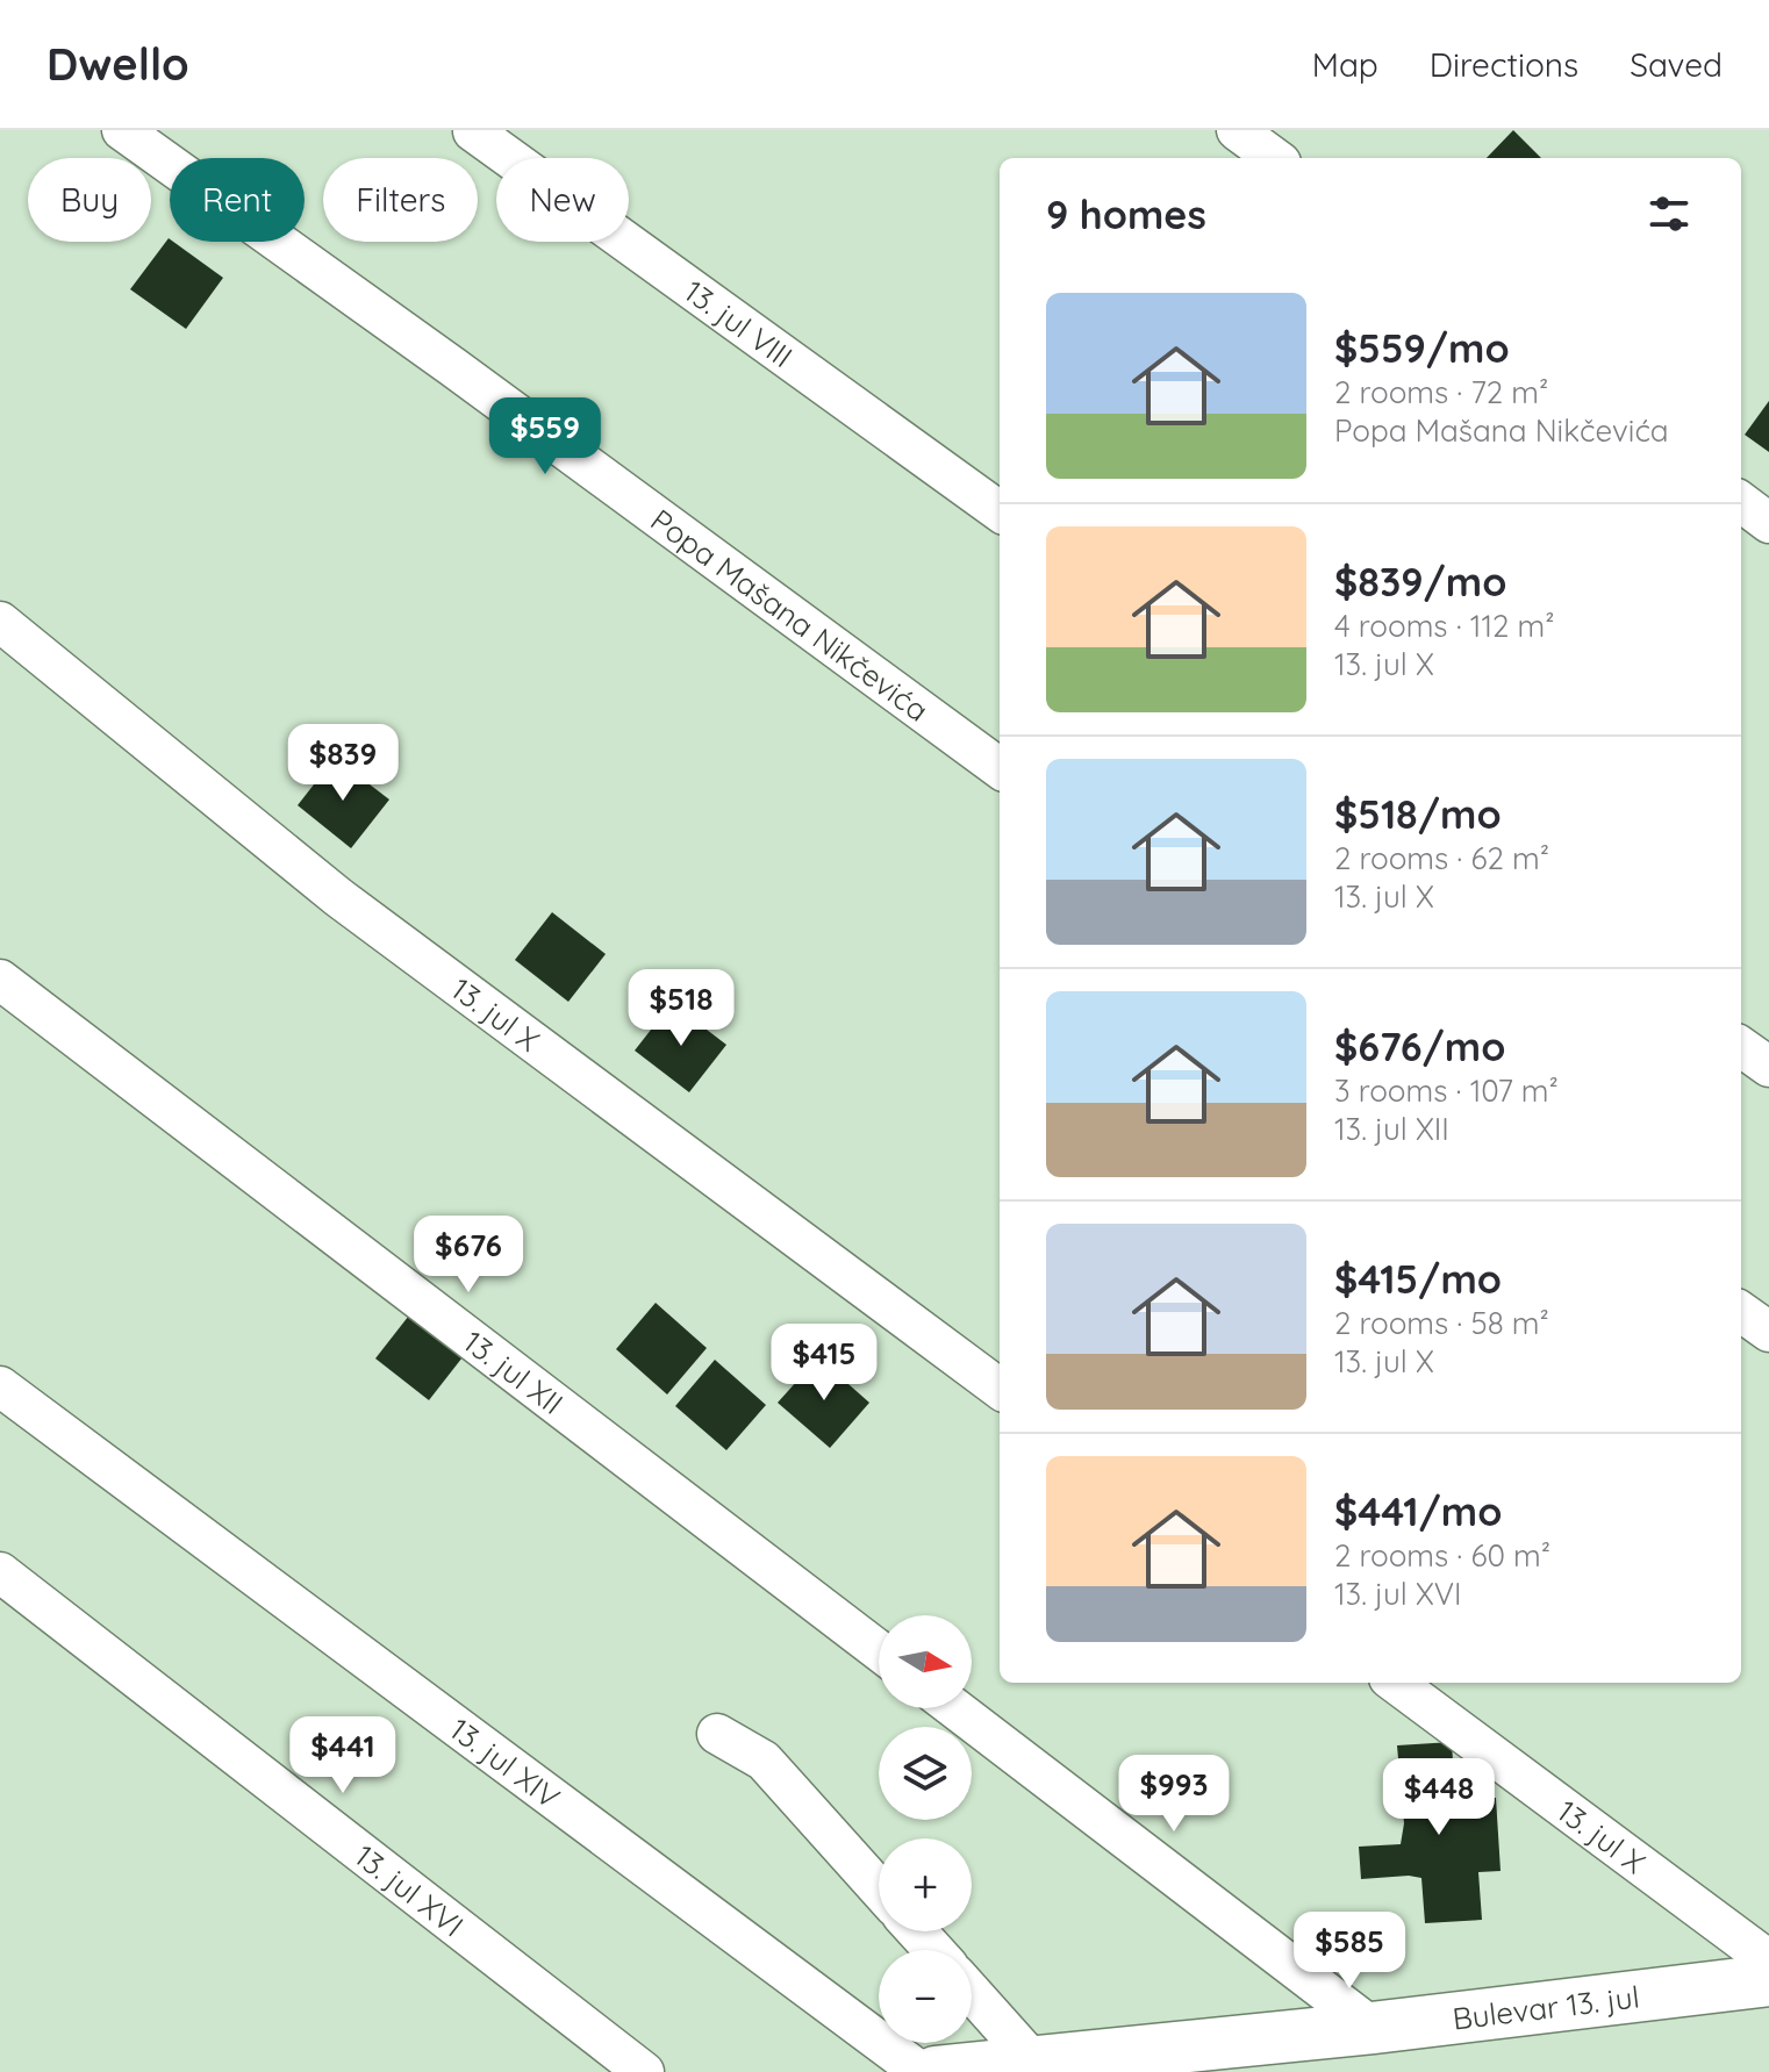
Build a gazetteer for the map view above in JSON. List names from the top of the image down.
{
  "streets": {
    "street": [
      "13. jul VIII",
      "Popa Mašana Nikčevića",
      "13. jul X",
      "13. jul XII",
      "13. jul XIV",
      "13. jul XVI",
      "Bulevar 13. jul"
    ]
  },
  "north": "right",
  "page": {
    "header": "Dwello",
    "nav": ["Map", "Directions", "Saved"],
    "chip": [
      "Buy",
      "Rent",
      "Filters",
      "New"
    ],
    "heading": "9 homes",
    "list": [
      {
        "name": "$559/mo",
        "note": "2 rooms · 72 m² · Popa Mašana Nikčevića"
      },
      {
        "name": "$839/mo",
        "note": "4 rooms · 112 m² · 13. jul X"
      },
      {
        "name": "$518/mo",
        "note": "2 rooms · 62 m² · 13. jul X"
      },
      {
        "name": "$676/mo",
        "note": "3 rooms · 107 m² · 13. jul XII"
      },
      {
        "name": "$415/mo",
        "note": "2 rooms · 58 m² · 13. jul X"
      },
      {
        "name": "$441/mo",
        "note": "2 rooms · 60 m² · 13. jul XVI"
      }
    ],
    "price": [
      "$559",
      "$839",
      "$518",
      "$676",
      "$415",
      "$441",
      "$993",
      "$448",
      "$585"
    ],
    "map_buttons": ["+", "−"]
  }
}
